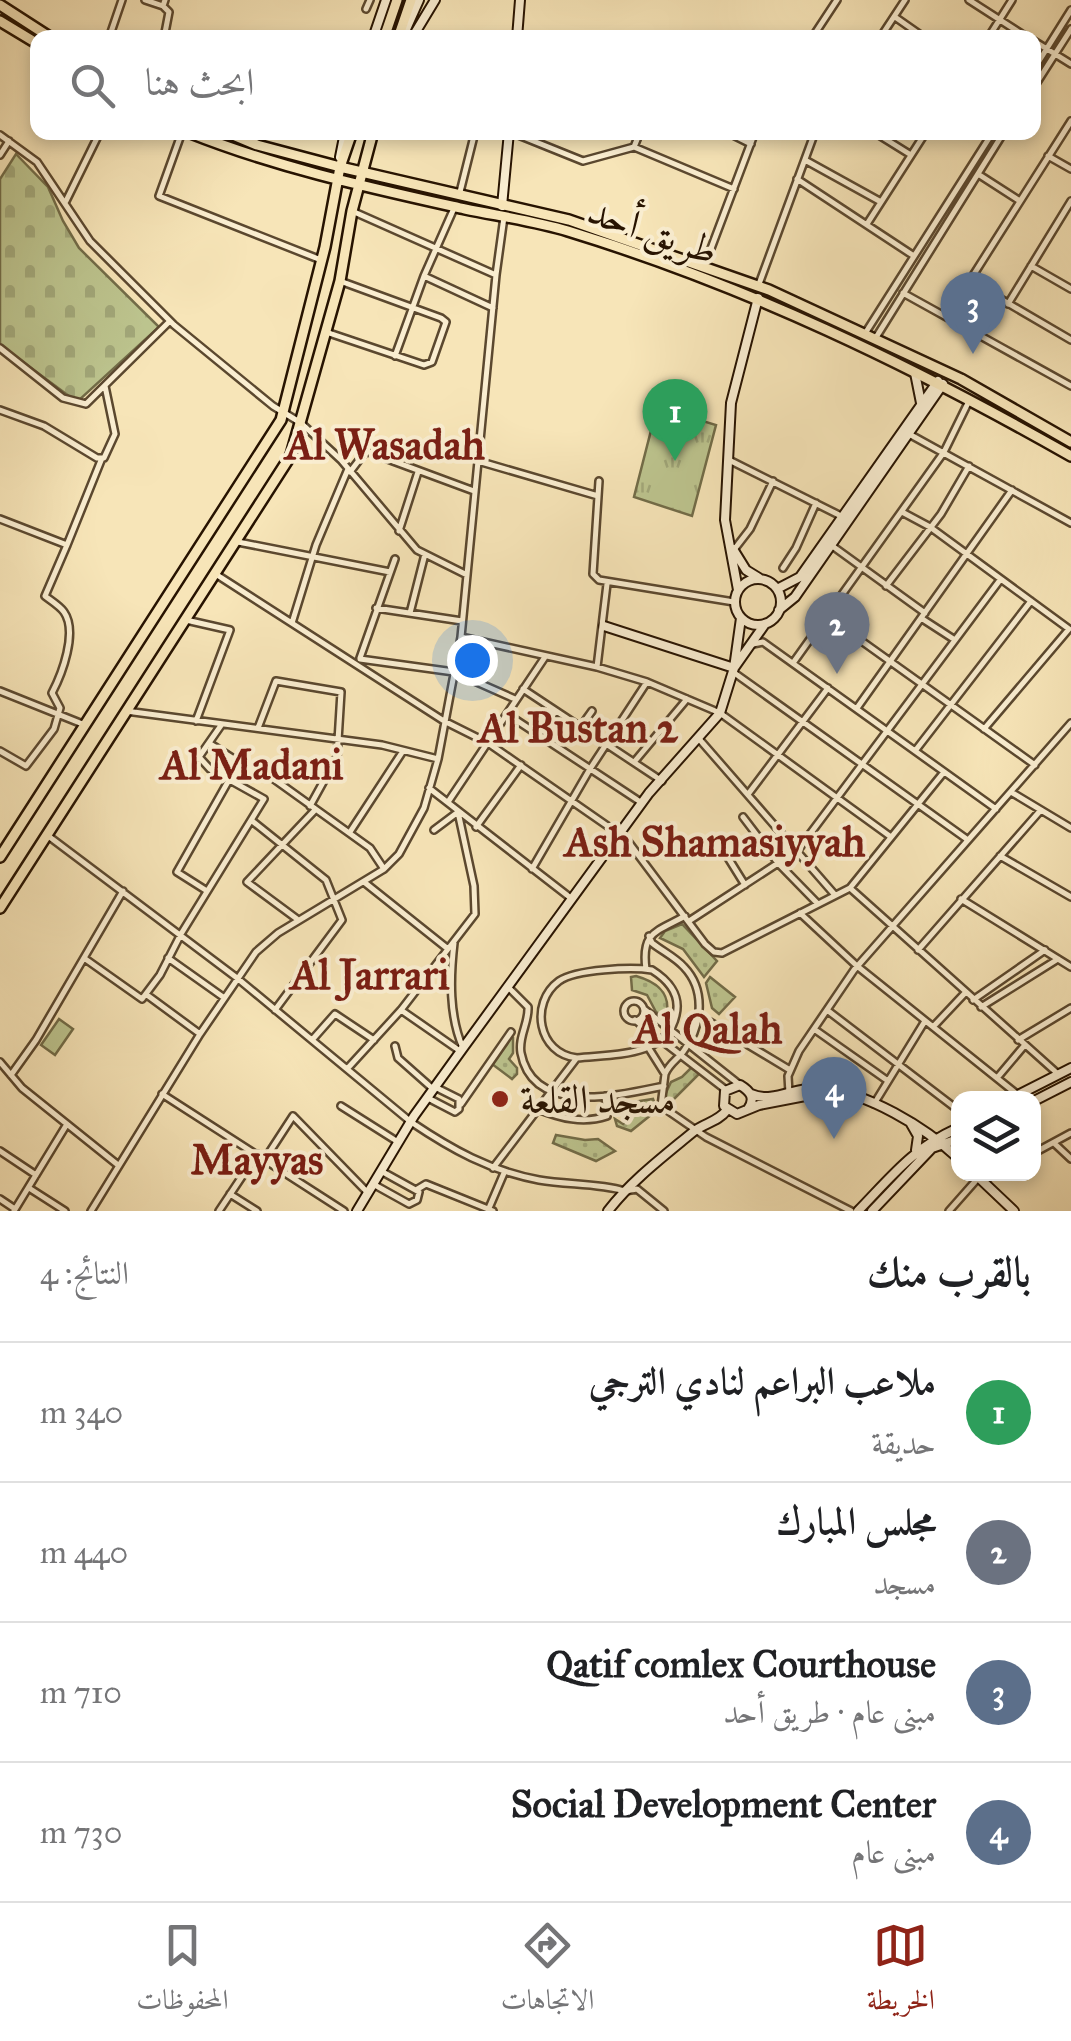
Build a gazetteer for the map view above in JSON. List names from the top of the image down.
{
  "streets": {
    "main road": ["طريق أحد"]
  },
  "districts": [
    "Al Wasadah",
    "Al Bustan 2",
    "Al Madani",
    "Ash Shamasiyyah",
    "Al Jarrari",
    "Al Qalah",
    "Mayyas"
  ],
  "places": ["مسجد القلعة"],
  "page": {
    "search": "ابحث هنا",
    "pins": [
      "3",
      "1",
      "2",
      "4"
    ],
    "heading": ["بالقرب منك", "النتائج: 4"],
    "list": [
      {
        "mark": "1",
        "name": "ملاعب البراعم لنادي الترجي",
        "note": "حديقة",
        "value": "340 m"
      },
      {
        "mark": "2",
        "name": "مجلس المبارك",
        "note": "مسجد",
        "value": "440 m"
      },
      {
        "mark": "3",
        "name": "Qatif comlex Courthouse",
        "note": "مبنى عام · طريق أحد",
        "value": "710 m"
      },
      {
        "mark": "4",
        "name": "Social Development Center",
        "note": "مبنى عام",
        "value": "730 m"
      }
    ],
    "nav": ["الخريطة", "الاتجاهات", "المحفوظات"]
  }
}
